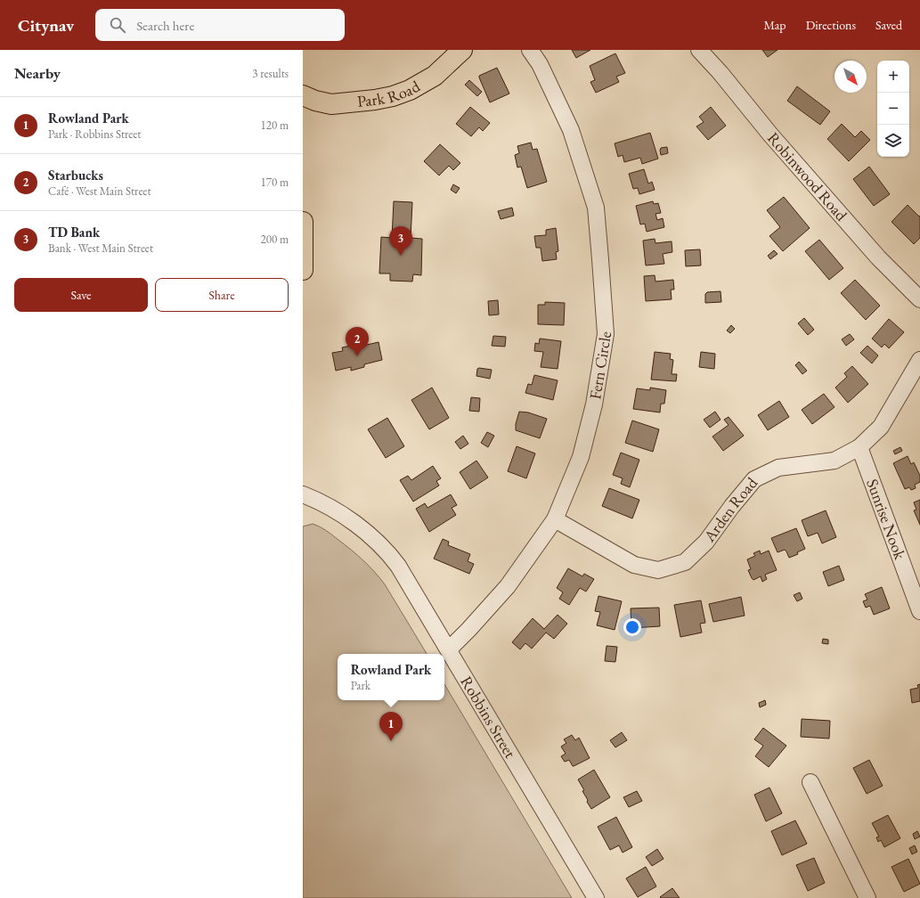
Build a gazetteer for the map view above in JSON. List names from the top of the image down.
{
  "streets": {
    "main road": ["Park Road"],
    "street": [
      "Robinwood Road",
      "Fern Circle",
      "Arden Road",
      "Sunrise Nook",
      "Robbins Street"
    ]
  },
  "crossings": [
    ["Fern Circle", "Arden Road"],
    ["Fern Circle", "Robbins Street"],
    ["Arden Road", "Sunrise Nook"]
  ],
  "north": "bottom right",
  "page": {
    "header": "Citynav",
    "search": "Search here",
    "nav": ["Map", "Directions", "Saved"],
    "heading": ["Nearby", "3 results"],
    "map_buttons": ["+", "−"],
    "list": [
      {
        "mark": "1",
        "name": "Rowland Park",
        "note": "Park · Robbins Street",
        "value": "120 m"
      },
      {
        "mark": "2",
        "name": "Starbucks",
        "note": "Café · West Main Street",
        "value": "170 m"
      },
      {
        "mark": "3",
        "name": "TD Bank",
        "note": "Bank · West Main Street",
        "value": "200 m"
      }
    ],
    "pins": ["3", "2", "1"],
    "buttons": ["Save", "Share"],
    "popup": ["Rowland Park", "Park"]
  }
}
